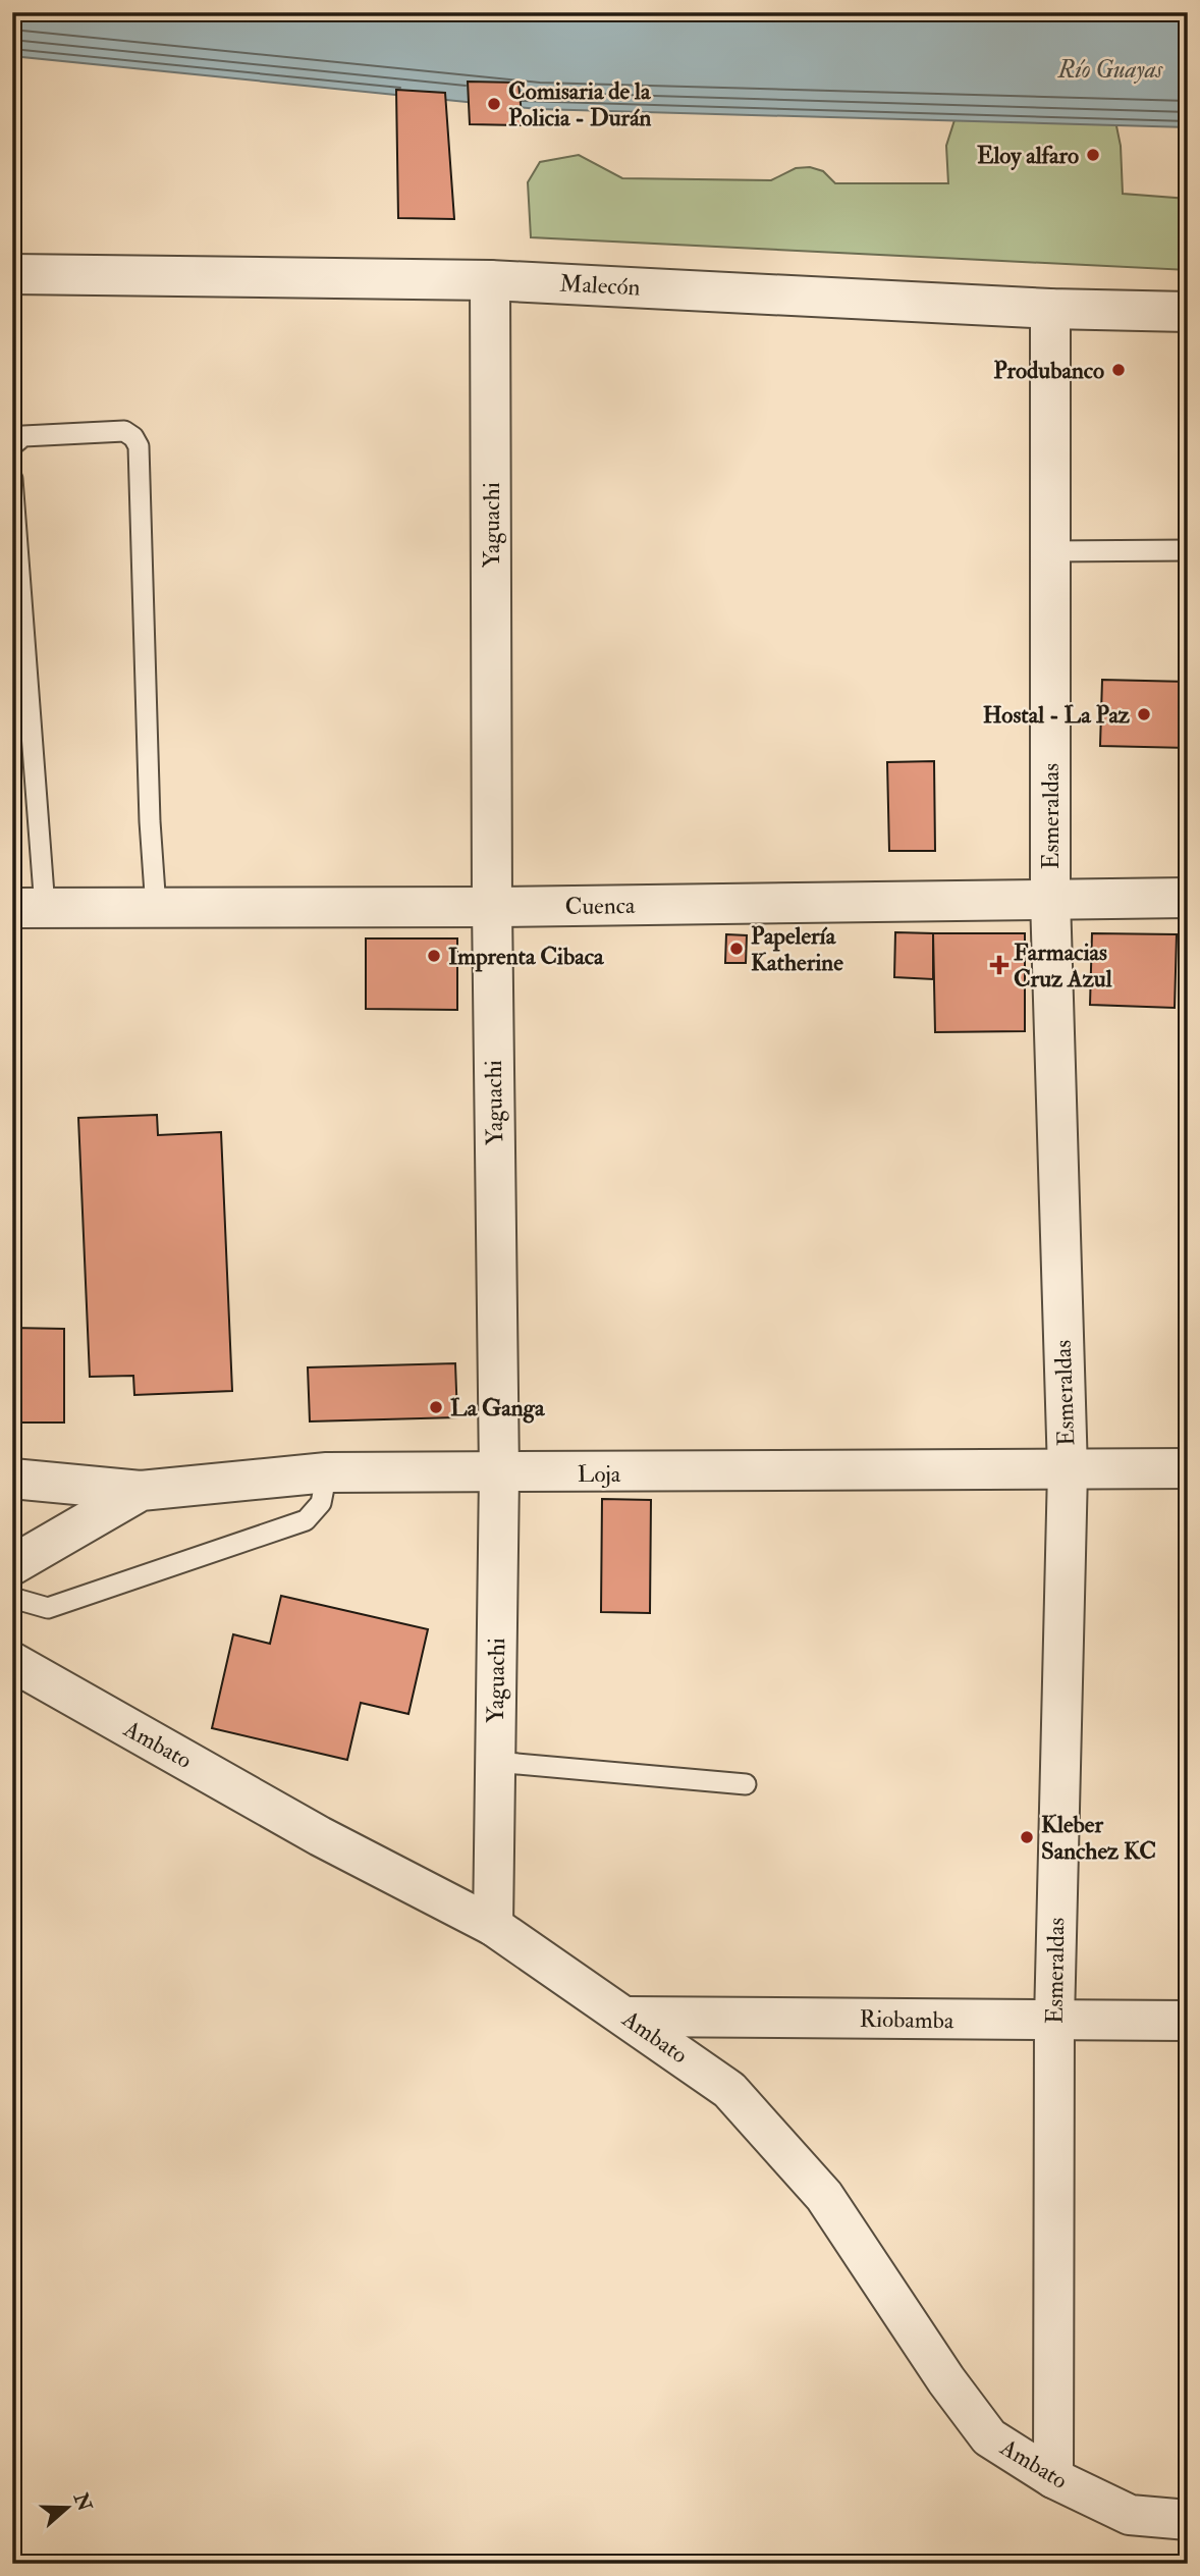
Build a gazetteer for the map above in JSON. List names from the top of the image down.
{
  "streets": {
    "street": [
      "Malecón",
      "Yaguachi",
      "Esmeraldas",
      "Cuenca",
      "Loja",
      "Ambato",
      "Riobamba"
    ]
  },
  "crossings": [
    ["Malecón", "Yaguachi"],
    ["Malecón", "Esmeraldas"],
    ["Yaguachi", "Cuenca"],
    ["Yaguachi", "Loja"],
    ["Yaguachi", "Ambato"],
    ["Esmeraldas", "Cuenca"],
    ["Esmeraldas", "Loja"],
    ["Esmeraldas", "Ambato"],
    ["Esmeraldas", "Riobamba"],
    ["Ambato", "Riobamba"]
  ],
  "water": ["Río Guayas"],
  "places": {
    "other": [
      "Comisaria de la Policia - Durán",
      "Eloy alfaro",
      "Produbanco",
      "Hostal - La Paz",
      "Papelería Katherine",
      "Imprenta Cibaca",
      "La Ganga",
      "Kleber Sanchez KC"
    ],
    "health": ["Farmacias Cruz Azul"]
  },
  "north": "right"
}
